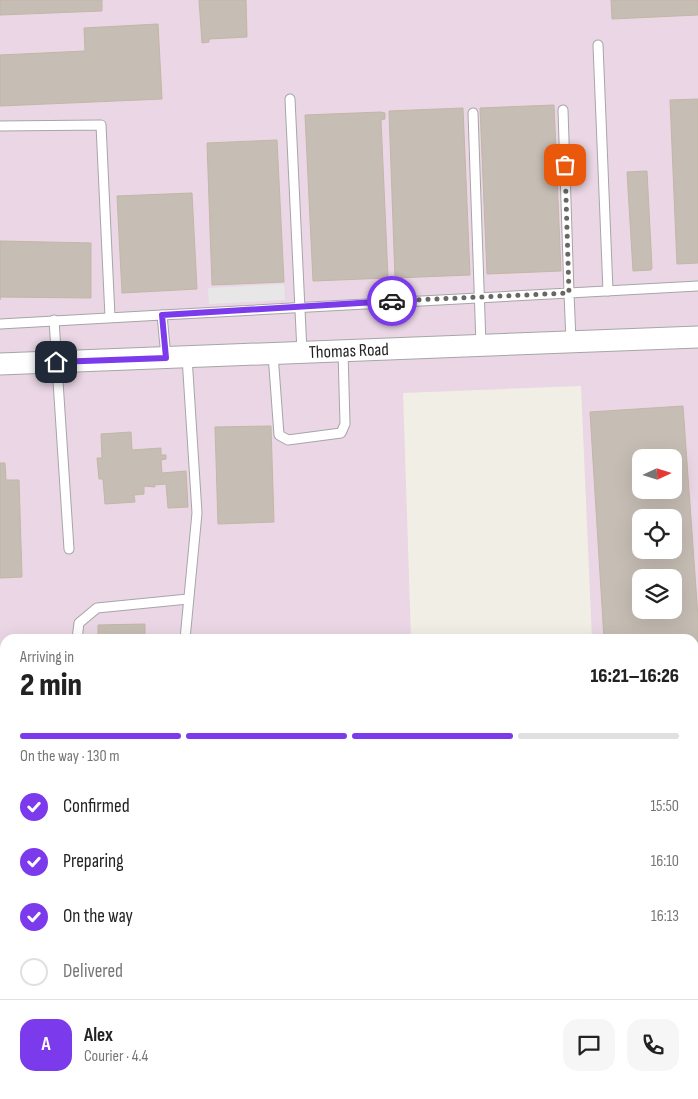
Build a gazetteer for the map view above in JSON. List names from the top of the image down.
{
  "streets": {
    "street": ["Thomas Road"]
  },
  "north": "right",
  "page": {
    "heading": ["2 min", "Arriving in", "16:21–16:26"],
    "panel": ["Alex", "Courier · 4.4"],
    "bar": "On the way · 130 m",
    "list": [
      ["Confirmed", "15:50"],
      ["Preparing", "16:10"],
      ["On the way", "16:13"],
      "Delivered"
    ],
    "round": "A"
  }
}
